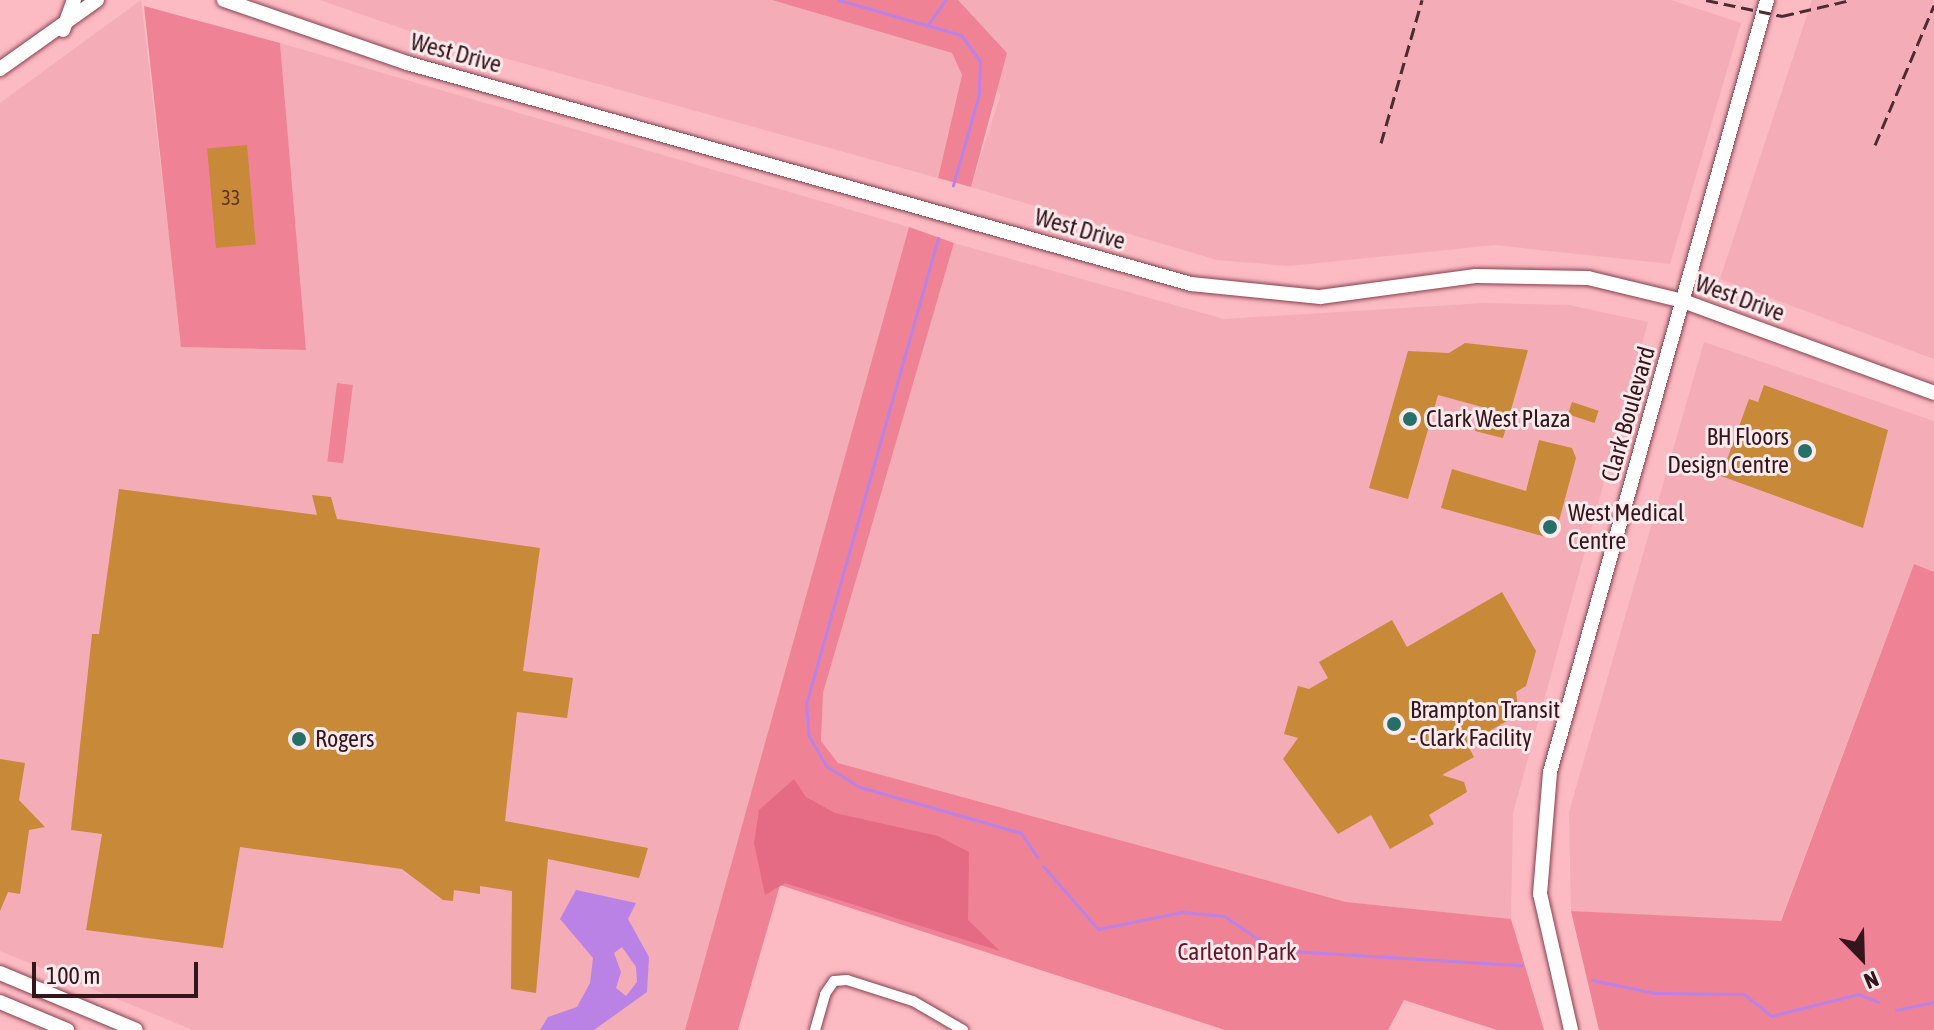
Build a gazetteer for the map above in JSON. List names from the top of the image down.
{
  "streets": {
    "street": ["West Drive", "Clark Boulevard"]
  },
  "crossings": [
    ["West Drive", "Clark Boulevard"]
  ],
  "parks": ["Carleton Park"],
  "places": [
    "Clark West Plaza",
    "BH Floors Design Centre",
    "West Medical Centre",
    "Brampton Transit - Clark Facility",
    "Rogers"
  ],
  "house_numbers": ["33"],
  "scale_bar": "100 m",
  "north": "bottom right"
}
